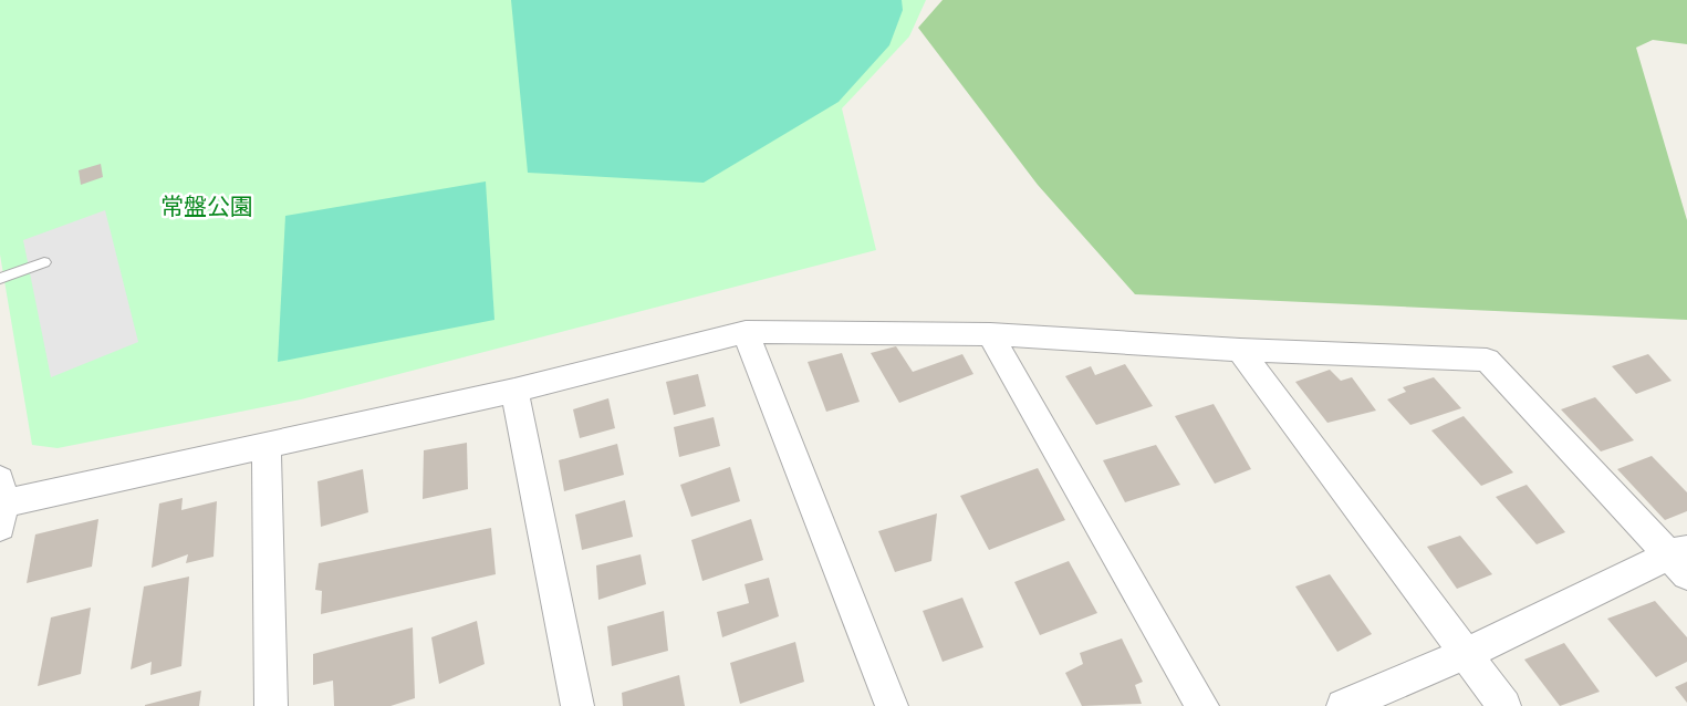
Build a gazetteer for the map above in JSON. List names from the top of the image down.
{
  "parks": ["常盤公園"]
}
